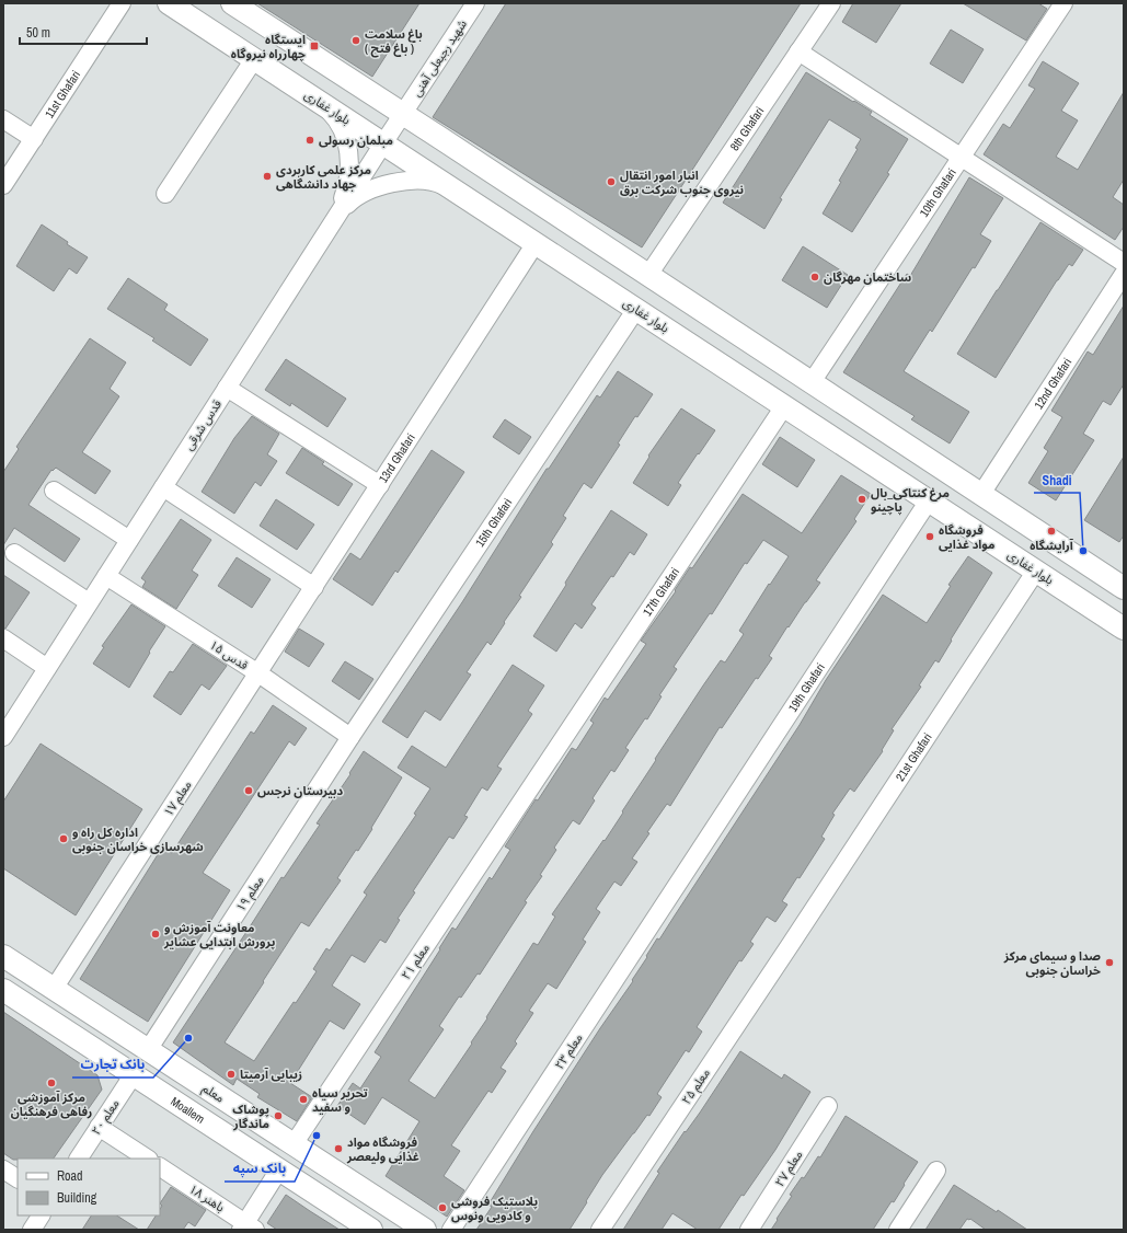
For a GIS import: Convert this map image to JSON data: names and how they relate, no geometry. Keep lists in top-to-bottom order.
{
  "streets": {
    "main road": ["بلوار غفاری", "معلم", "Moallem"],
    "street": [
      "شهید رجبعلی آهنی",
      "11st Ghafari",
      "8th Ghafari",
      "10th Ghafari",
      "12nd Ghafari",
      "قدس شرقی",
      "13rd Ghafari",
      "15th Ghafari",
      "17th Ghafari",
      "قدس ۱۵",
      "19th Ghafari",
      "21st Ghafari",
      "معلم ۱۷",
      "معلم ۱۹",
      "معلم ۲۱",
      "معلم ۲۳",
      "معلم ۲۵",
      "معلم ۲۰",
      "معلم ۲۷",
      "باهنر ۱۸"
    ]
  },
  "crossings": [
    ["شهید رجبعلی آهنی", "قدس شرقی"],
    ["بلوار غفاری", "قدس شرقی"],
    ["بلوار غفاری", "13rd Ghafari"],
    ["بلوار غفاری", "15th Ghafari"],
    ["بلوار غفاری", "17th Ghafari"],
    ["بلوار غفاری", "19th Ghafari"],
    ["بلوار غفاری", "21st Ghafari"],
    ["قدس شرقی", "قدس ۱۵"],
    ["13rd Ghafari", "قدس ۱۵"],
    ["13rd Ghafari", "معلم ۱۷"],
    ["15th Ghafari", "قدس ۱۵"],
    ["15th Ghafari", "معلم ۱۹"],
    ["17th Ghafari", "معلم ۲۱"],
    ["قدس ۱۵", "معلم ۱۷"],
    ["قدس ۱۵", "معلم ۱۹"],
    ["19th Ghafari", "معلم ۲۳"],
    ["21st Ghafari", "معلم ۲۵"],
    ["معلم ۱۷", "معلم"],
    ["معلم ۱۹", "معلم"],
    ["معلم ۲۱", "معلم"],
    ["Moallem", "معلم ۲۰"]
  ],
  "places": {
    "other": [
      "باغ سلامت ( باغ فتح )",
      "مبلمان رسولی",
      "مرکز علمی کاربردی جهاد دانشگاهی",
      "انبار امور انتقال نیروی جنوب شرکت برق",
      "ساختمان مهرگان",
      "مرغ کنتاکی_بال پاچینو",
      "آرایشگاه",
      "فروشگاه مواد غذایی",
      "Shadi",
      "دبیرستان نرجس",
      "اداره کل راه و شهرسازی خراسان جنوبی",
      "معاونت آموزش و پرورش ابتدایی عشایر",
      "صدا و سیمای مرکز خراسان جنوبی",
      "بانک تجارت",
      "زیبایی آرمیتا",
      "مرکز آموزشی رفاهی فرهنگیان",
      "تحریر سیاه و سفید",
      "پوشاک ماندگار",
      "بانک سپه",
      "فروشگاه مواد غذایی ولیعصر",
      "پلاستیک فروشی و کادویی ونوس"
    ],
    "transit": ["ایستگاه چهارراه نیروگاه"]
  },
  "legend": ["Road", "Building"],
  "scale_bar": "50 m"
}
